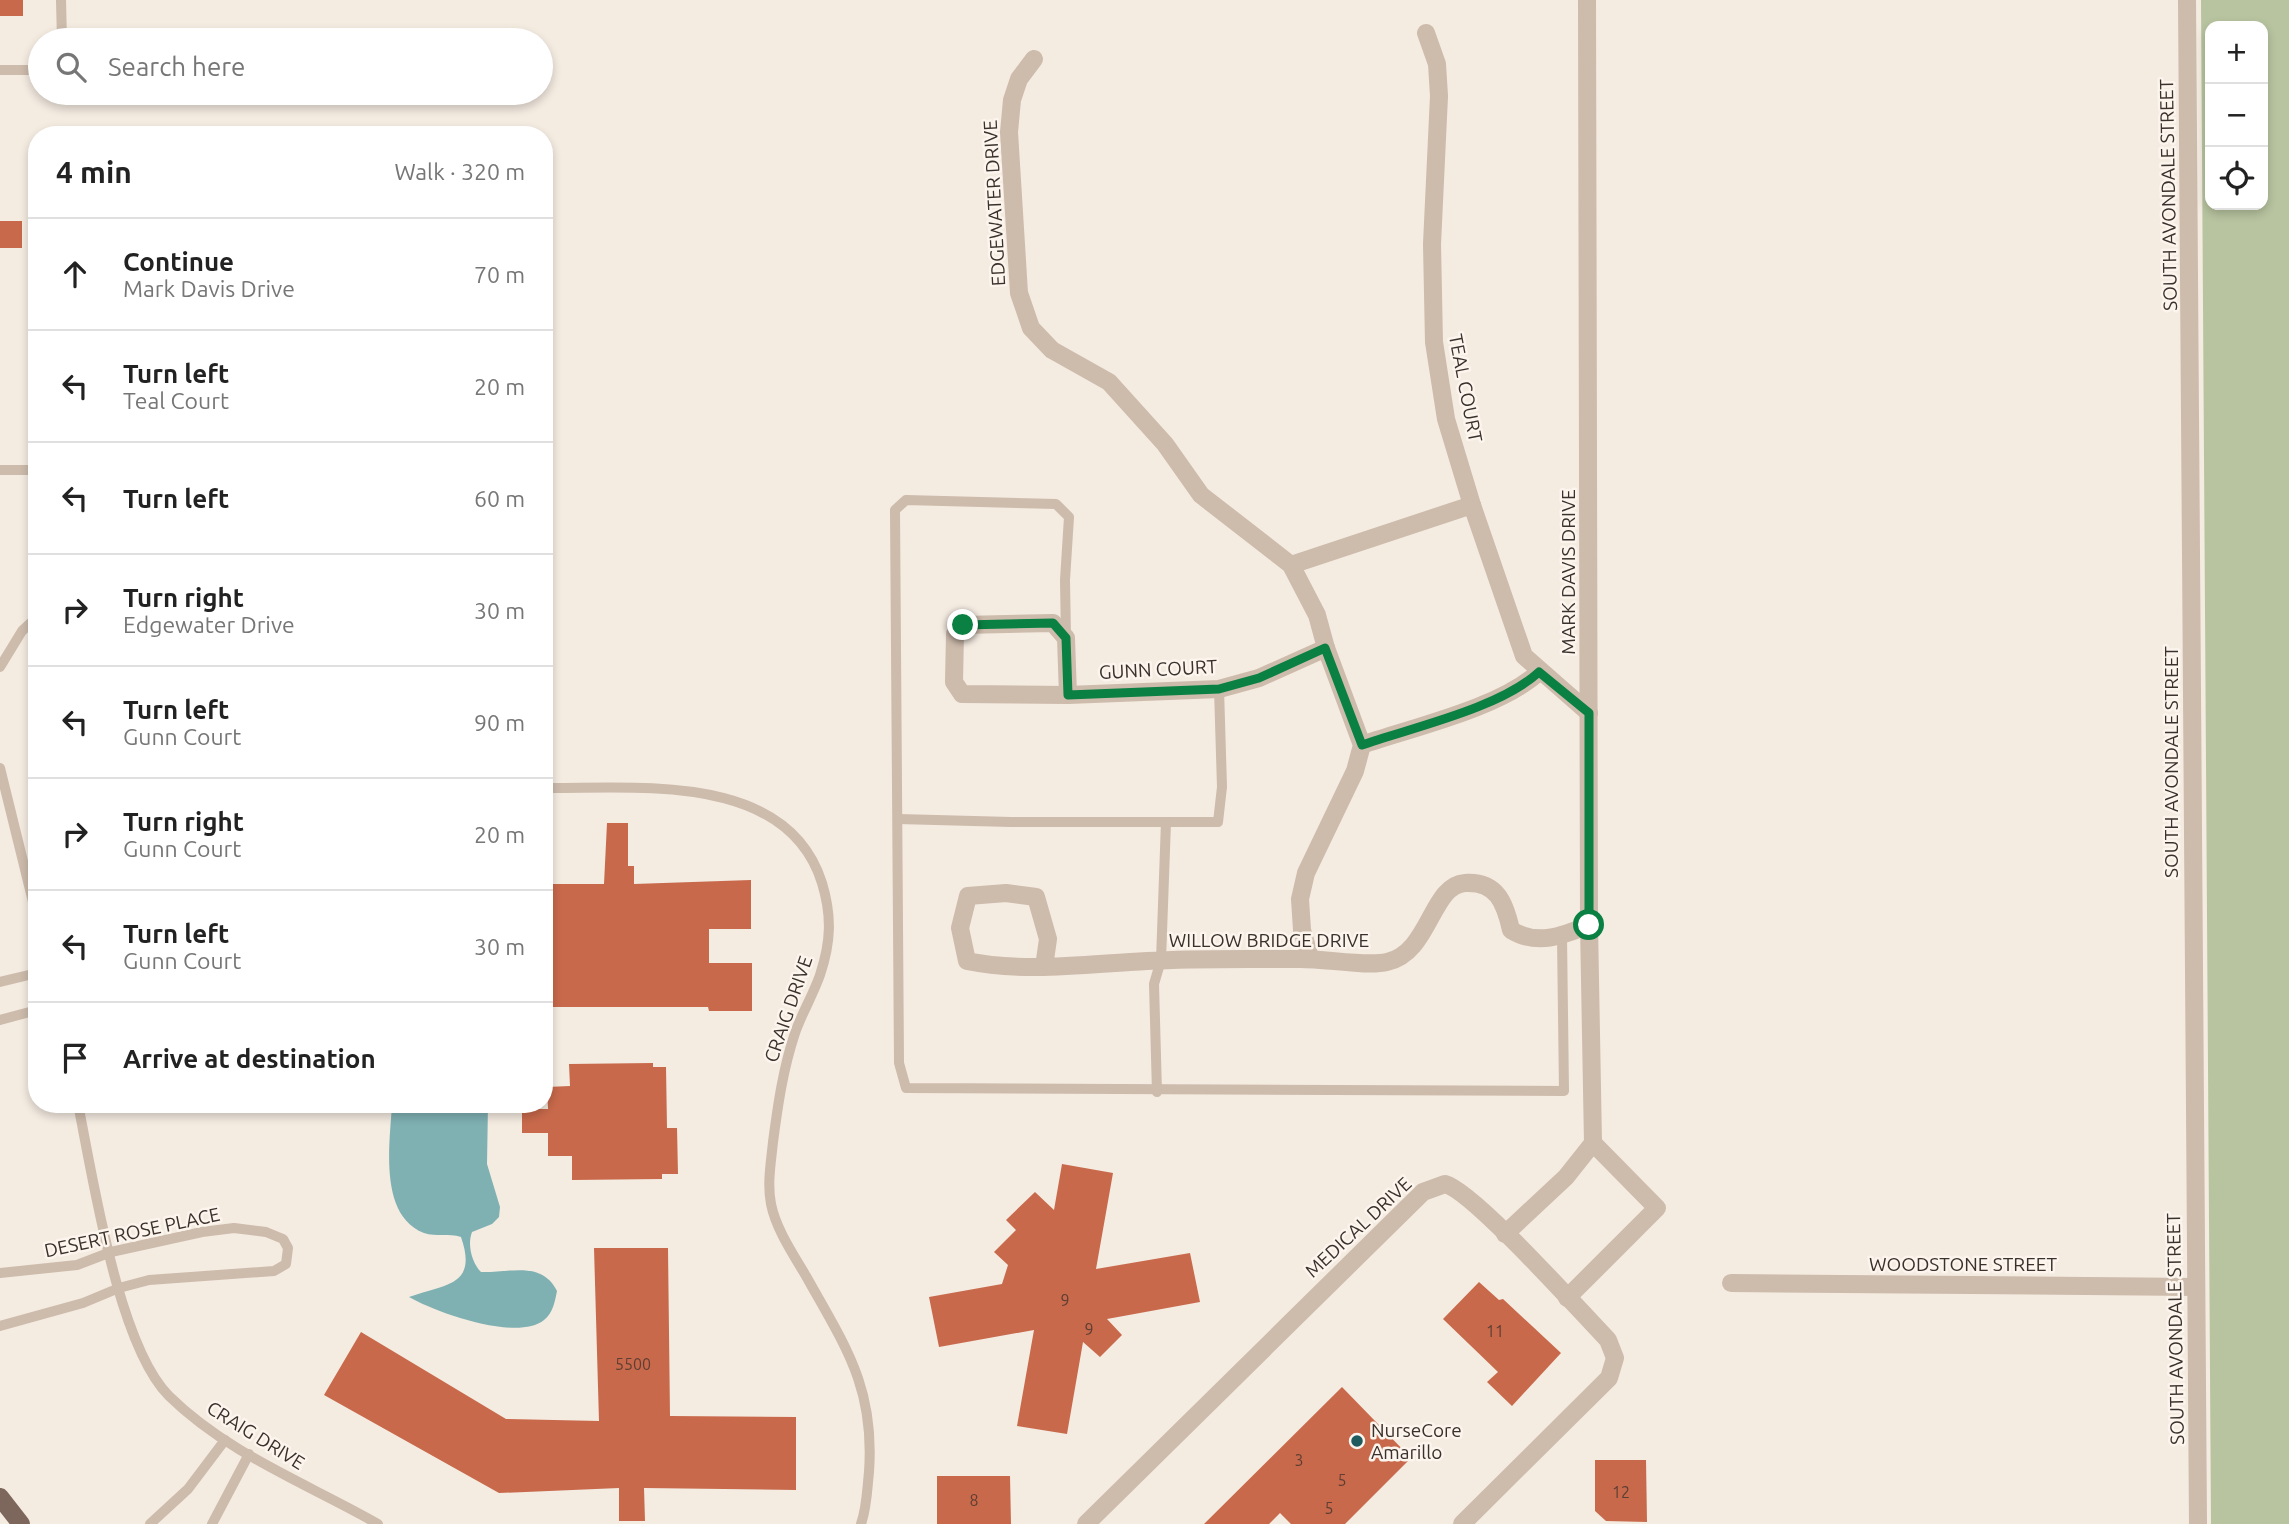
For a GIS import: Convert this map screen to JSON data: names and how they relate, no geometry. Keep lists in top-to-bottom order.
{
  "streets": {
    "street": [
      "SOUTH AVONDALE STREET",
      "EDGEWATER DRIVE",
      "TEAL COURT",
      "MARK DAVIS DRIVE",
      "GUNN COURT",
      "WILLOW BRIDGE DRIVE",
      "MEDICAL DRIVE",
      "WOODSTONE STREET"
    ],
    "lane": ["CRAIG DRIVE", "DESERT ROSE PLACE"]
  },
  "crossings": [
    ["SOUTH AVONDALE STREET", "WOODSTONE STREET"],
    ["EDGEWATER DRIVE", "GUNN COURT"],
    ["TEAL COURT", "MARK DAVIS DRIVE"],
    ["MARK DAVIS DRIVE", "WILLOW BRIDGE DRIVE"],
    ["CRAIG DRIVE", "DESERT ROSE PLACE"]
  ],
  "places": ["NurseCore Amarillo"],
  "house_numbers": [
    "9",
    "9",
    "11",
    "5500",
    "3",
    "5",
    "12",
    "8",
    "5"
  ],
  "page": {
    "map_buttons": ["+", "−"],
    "search": "Search here",
    "heading": ["4 min", "Walk · 320 m"],
    "list": [
      ["Continue", "Mark Davis Drive", "70 m"],
      ["Turn left", "Teal Court", "20 m"],
      ["Turn left", "60 m"],
      ["Turn right", "Edgewater Drive", "30 m"],
      ["Turn left", "Gunn Court", "90 m"],
      ["Turn right", "Gunn Court", "20 m"],
      ["Turn left", "Gunn Court", "30 m"],
      "Arrive at destination"
    ]
  }
}
